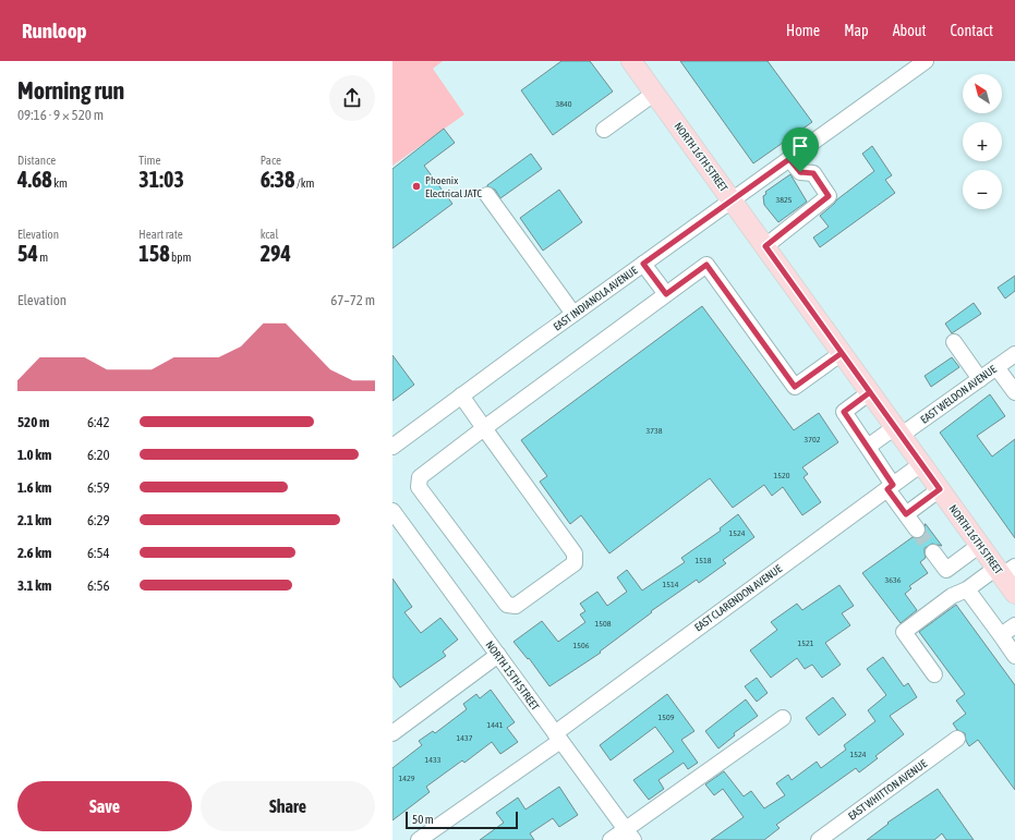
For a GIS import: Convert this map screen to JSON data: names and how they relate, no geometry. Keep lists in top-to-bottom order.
{
  "streets": {
    "main road": ["NORTH 16TH STREET"],
    "street": [
      "EAST INDIANOLA AVENUE",
      "EAST WELDON AVENUE",
      "EAST CLARENDON AVENUE",
      "NORTH 15TH STREET",
      "EAST WHITTON AVENUE"
    ]
  },
  "crossings": [
    ["NORTH 16TH STREET", "EAST INDIANOLA AVENUE"],
    ["NORTH 16TH STREET", "EAST WELDON AVENUE"],
    ["NORTH 16TH STREET", "EAST CLARENDON AVENUE"],
    ["EAST CLARENDON AVENUE", "NORTH 15TH STREET"]
  ],
  "places": ["Phoenix Electrical JATC"],
  "house_numbers": [
    "3840",
    "3825",
    "3738",
    "3702",
    "1520",
    "1524",
    "1518",
    "3636",
    "1514",
    "1508",
    "1521",
    "1506",
    "1509",
    "1441",
    "1437",
    "1524",
    "1433",
    "1429"
  ],
  "scale_bar": "50 m",
  "north": "top left",
  "page": {
    "header": "Runloop",
    "nav": [
      "Home",
      "Map",
      "About",
      "Contact"
    ],
    "heading": ["Morning run", "09:16 · 9 × 520 m"],
    "map_buttons": ["+", "−"],
    "stats": [
      ["Distance", "4.68 km"],
      ["Time", "31:03"],
      ["Pace", "6:38 /km"],
      ["Elevation", "54 m"],
      ["Heart rate", "158 bpm"],
      ["kcal", "294"]
    ],
    "chart": ["Elevation", "67–72 m"],
    "list": [
      {
        "name": "520 m",
        "note": "6:42"
      },
      {
        "name": "1.0 km",
        "note": "6:20"
      },
      {
        "name": "1.6 km",
        "note": "6:59"
      },
      {
        "name": "2.1 km",
        "note": "6:29"
      },
      {
        "name": "2.6 km",
        "note": "6:54"
      },
      {
        "name": "3.1 km",
        "note": "6:56"
      }
    ],
    "buttons": ["Save", "Share"],
    "scale": "50 m"
  }
}
